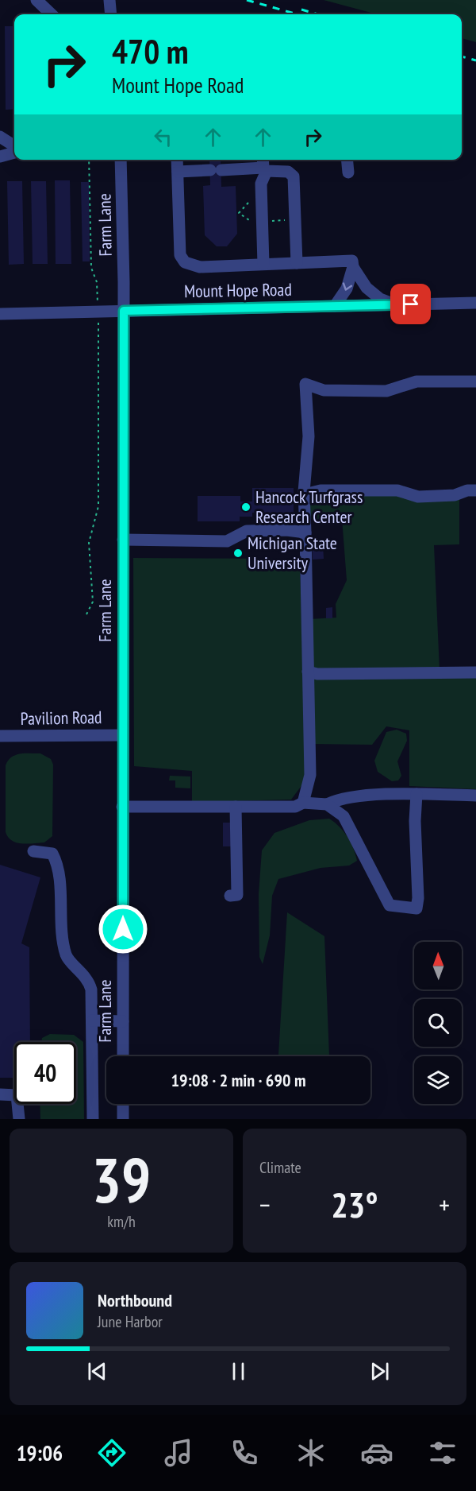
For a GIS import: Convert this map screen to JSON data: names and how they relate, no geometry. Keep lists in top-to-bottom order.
{
  "streets": {
    "street": ["Farm Lane", "Mount Hope Road", "Pavilion Road"]
  },
  "crossings": [
    ["Farm Lane", "Mount Hope Road"],
    ["Farm Lane", "Pavilion Road"]
  ],
  "places": ["Hancock Turfgrass Research Center", "Michigan State University"],
  "north": "top",
  "page": {
    "turn": ["470 m", "Mount Hope Road"],
    "limit": "40",
    "trip": "19:08 · 2 min · 690 m",
    "tile": [
      ["39", "km/h"],
      "Climate"
    ],
    "heat": ["−", "23°", "+"],
    "song": ["Northbound", "June Harbor"],
    "tabs": "19:06"
  }
}
